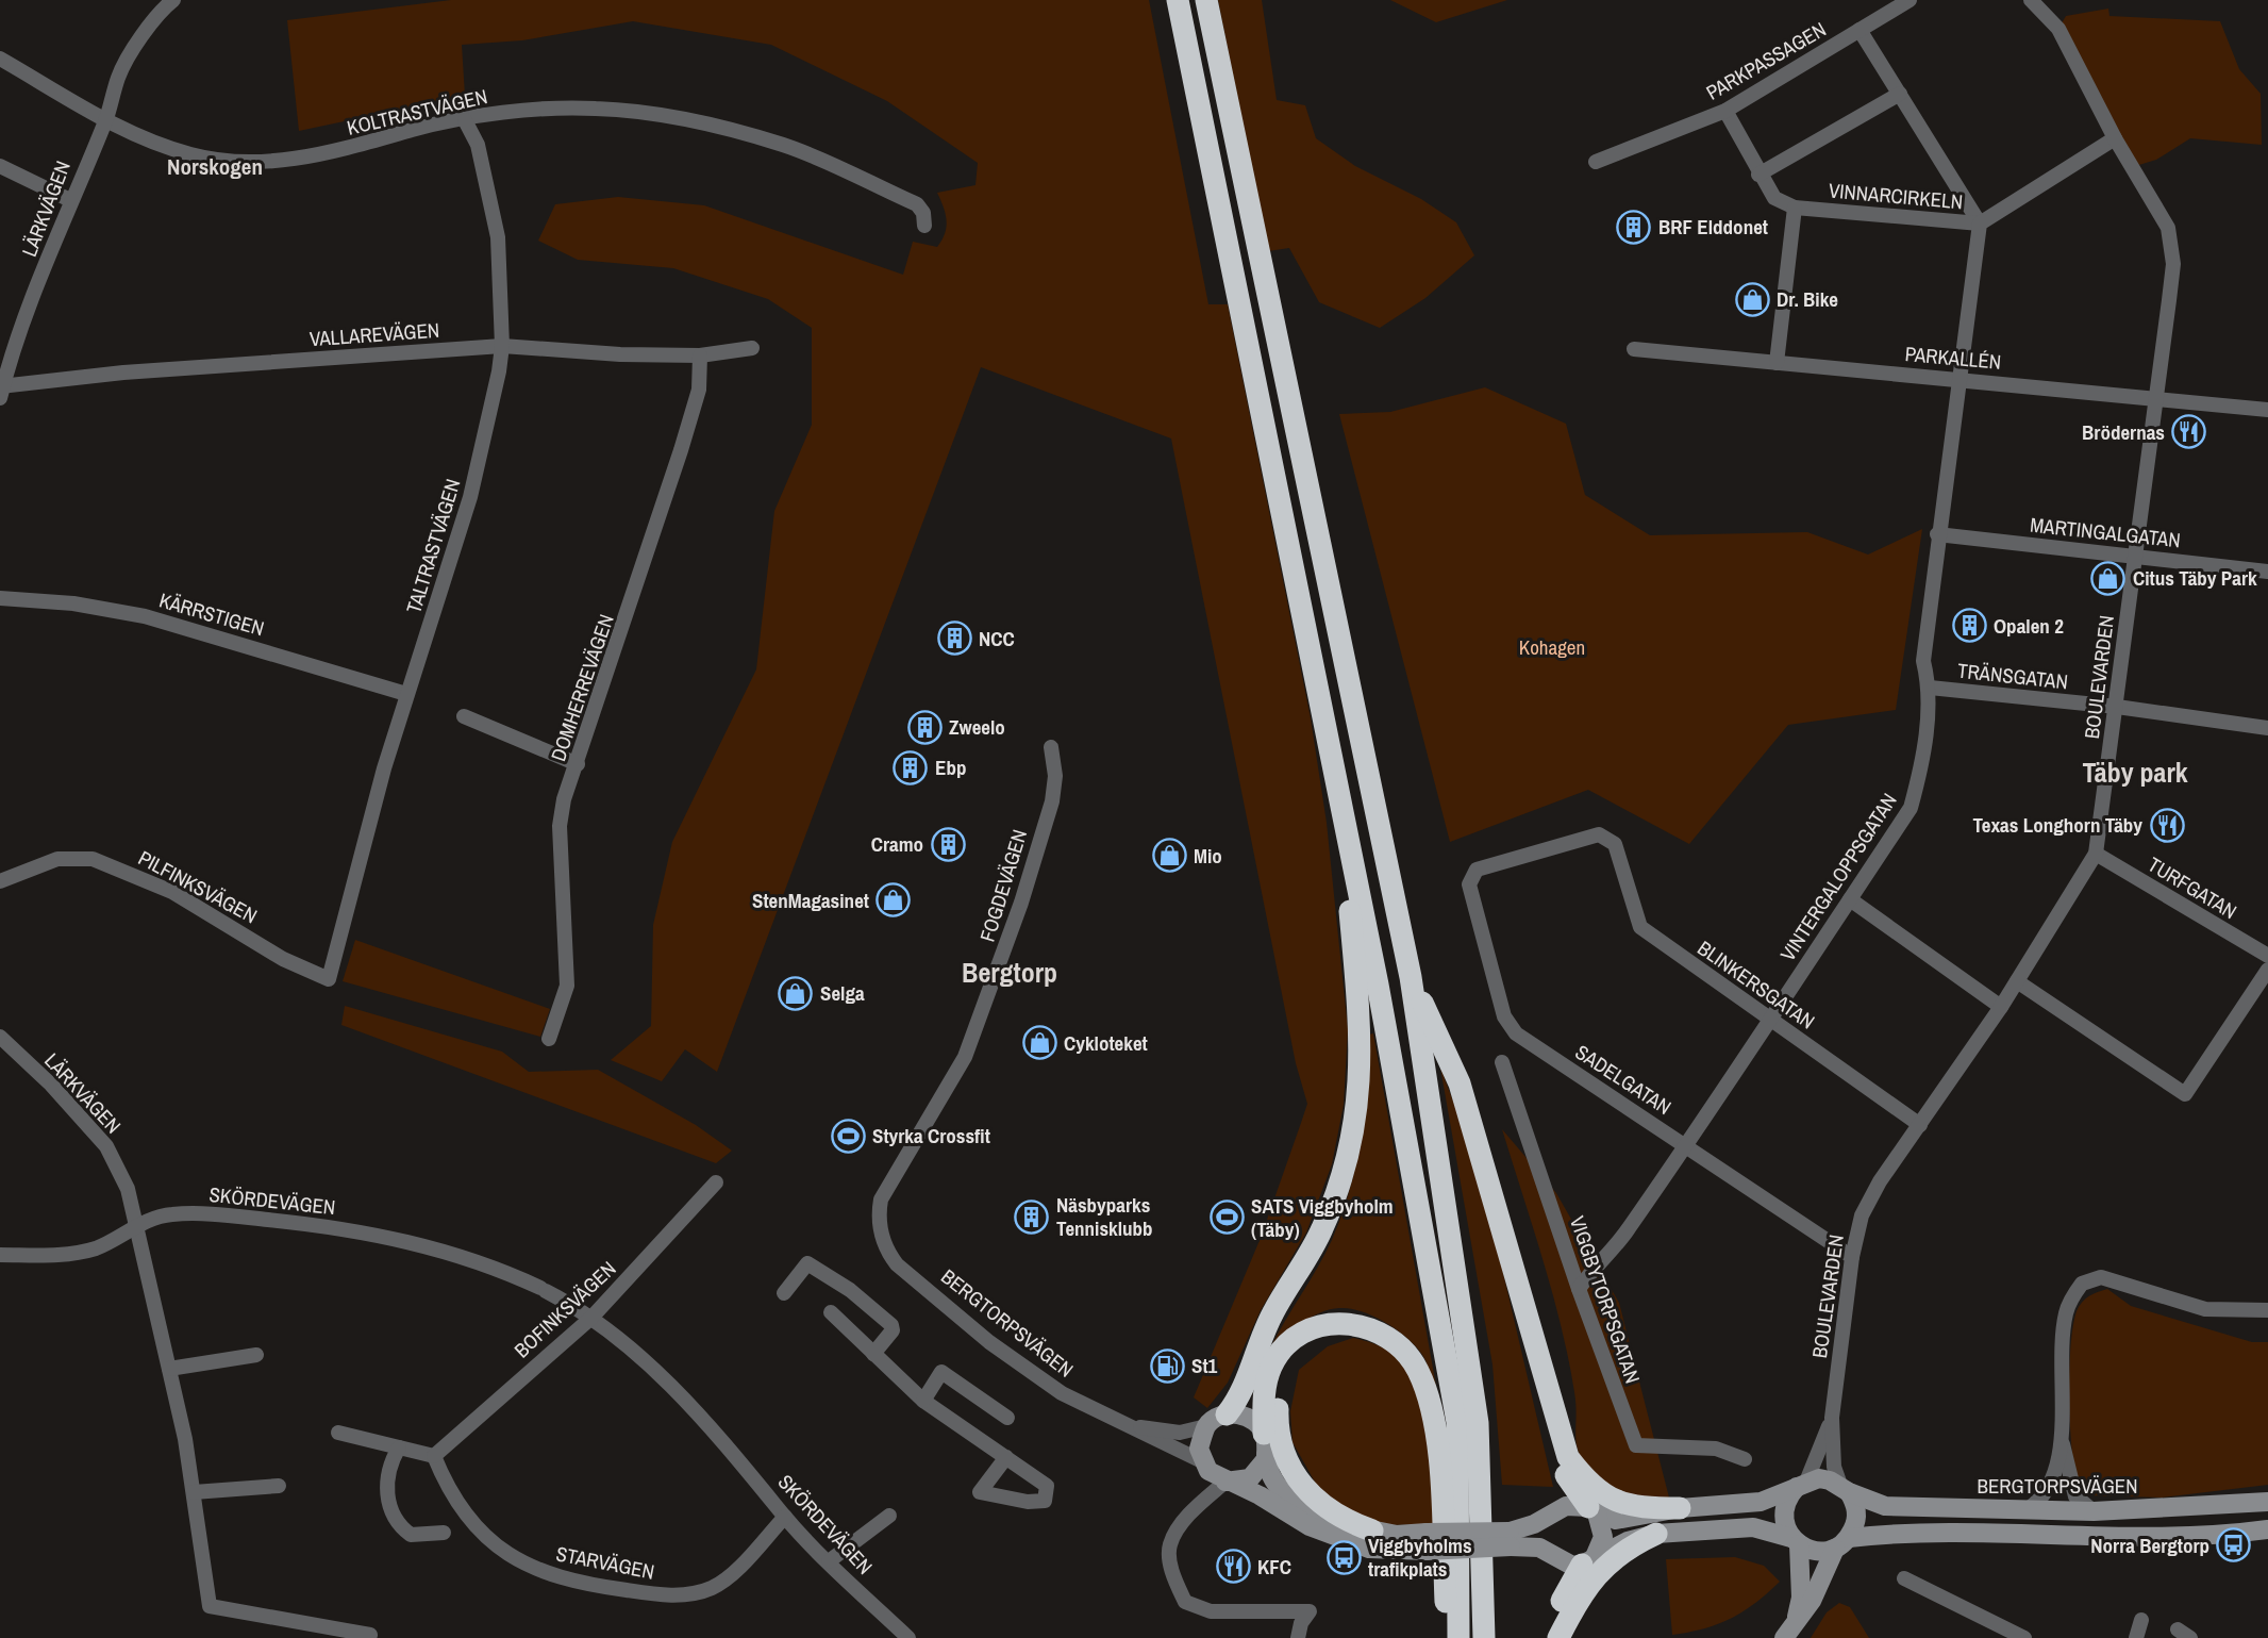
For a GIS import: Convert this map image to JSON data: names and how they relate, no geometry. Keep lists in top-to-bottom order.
{
  "streets": {
    "main road": ["BERGTORPSVÄGEN"],
    "street": [
      "PARKPASSAGEN",
      "KOLTRASTVÄGEN",
      "VINNARCIRKELN",
      "LÄRKVÄGEN",
      "VALLAREVÄGEN",
      "PARKALLÉN",
      "MARTINGALGATAN",
      "TALTRASTVÄGEN",
      "KÄRRSTIGEN",
      "TRÄNSGATAN",
      "BOULEVARDEN",
      "DOMHERREVÄGEN",
      "VINTERGALOPPSGATAN",
      "FOGDEVÄGEN",
      "PILFINKSVÄGEN",
      "TURFGATAN",
      "BLINKERSGATAN",
      "SADELGATAN",
      "SKÖRDEVÄGEN",
      "VIGGBYTORPSGATAN",
      "BOFINKSVÄGEN",
      "STARVÄGEN"
    ]
  },
  "crossings": [
    ["PARKPASSAGEN", "VINNARCIRKELN"],
    ["KOLTRASTVÄGEN", "LÄRKVÄGEN"],
    ["KOLTRASTVÄGEN", "TALTRASTVÄGEN"],
    ["VINNARCIRKELN", "VINTERGALOPPSGATAN"],
    ["LÄRKVÄGEN", "VALLAREVÄGEN"],
    ["LÄRKVÄGEN", "SKÖRDEVÄGEN"],
    ["VALLAREVÄGEN", "TALTRASTVÄGEN"],
    ["VALLAREVÄGEN", "DOMHERREVÄGEN"],
    ["PARKALLÉN", "BOULEVARDEN"],
    ["PARKALLÉN", "VINTERGALOPPSGATAN"],
    ["MARTINGALGATAN", "BOULEVARDEN"],
    ["MARTINGALGATAN", "VINTERGALOPPSGATAN"],
    ["TALTRASTVÄGEN", "KÄRRSTIGEN"],
    ["TALTRASTVÄGEN", "PILFINKSVÄGEN"],
    ["TRÄNSGATAN", "BOULEVARDEN"],
    ["TRÄNSGATAN", "VINTERGALOPPSGATAN"],
    ["BOULEVARDEN", "TURFGATAN"],
    ["BOULEVARDEN", "BLINKERSGATAN"],
    ["BOULEVARDEN", "SADELGATAN"],
    ["BOULEVARDEN", "BERGTORPSVÄGEN"],
    ["VINTERGALOPPSGATAN", "BLINKERSGATAN"],
    ["VINTERGALOPPSGATAN", "SADELGATAN"],
    ["VINTERGALOPPSGATAN", "VIGGBYTORPSGATAN"],
    ["FOGDEVÄGEN", "BERGTORPSVÄGEN"],
    ["BLINKERSGATAN", "SADELGATAN"],
    ["SKÖRDEVÄGEN", "BOFINKSVÄGEN"],
    ["SKÖRDEVÄGEN", "STARVÄGEN"],
    ["BOFINKSVÄGEN", "STARVÄGEN"]
  ],
  "districts": ["Norskogen", "Täby park", "Bergtorp"],
  "parks": ["Kohagen"],
  "places": {
    "building": [
      "BRF Elddonet",
      "Opalen 2",
      "NCC",
      "Zweelo",
      "Ebp",
      "Cramo",
      "Näsbyparks Tennisklubb"
    ],
    "shop": [
      "Dr. Bike",
      "Citus Täby Park",
      "Mio",
      "StenMagasinet",
      "Selga",
      "Cykloteket"
    ],
    "restaurant": ["Brödernas", "Texas Longhorn Täby", "KFC"],
    "sports": ["Styrka Crossfit", "SATS Viggbyholm (Täby)"],
    "fuel station": ["St1"],
    "bus stop": ["Norra Bergtorp", "Viggbyholms trafikplats"]
  }
}
